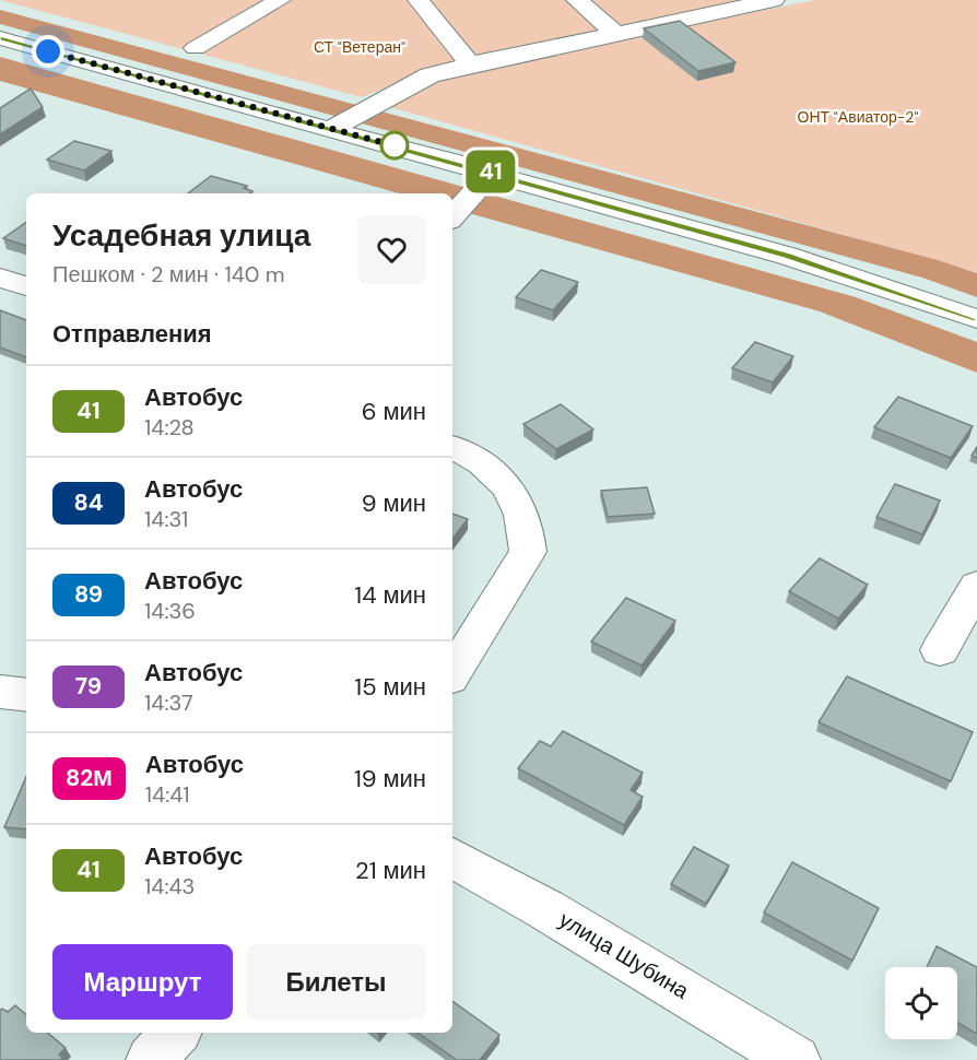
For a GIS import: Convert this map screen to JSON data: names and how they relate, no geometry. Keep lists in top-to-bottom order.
{
  "streets": {
    "street": ["улица Шубина"]
  },
  "parks": ["СТ \"Ветеран\"", "ОНТ \"Авиатор-2\""],
  "lines": ["bus line 41"],
  "page": {
    "on_map": "41",
    "heading": [
      ["Усадебная улица", "Пешком · 2 мин · 140 m"],
      "Отправления"
    ],
    "list": [
      {
        "mark": "41",
        "name": "Автобус",
        "note": "14:28",
        "value": "6 мин"
      },
      {
        "mark": "84",
        "name": "Автобус",
        "note": "14:31",
        "value": "9 мин"
      },
      {
        "mark": "89",
        "name": "Автобус",
        "note": "14:36",
        "value": "14 мин"
      },
      {
        "mark": "79",
        "name": "Автобус",
        "note": "14:37",
        "value": "15 мин"
      },
      {
        "mark": "82М",
        "name": "Автобус",
        "note": "14:41",
        "value": "19 мин"
      },
      {
        "mark": "41",
        "name": "Автобус",
        "note": "14:43",
        "value": "21 мин"
      }
    ],
    "buttons": ["Маршрут", "Билеты"]
  }
}
